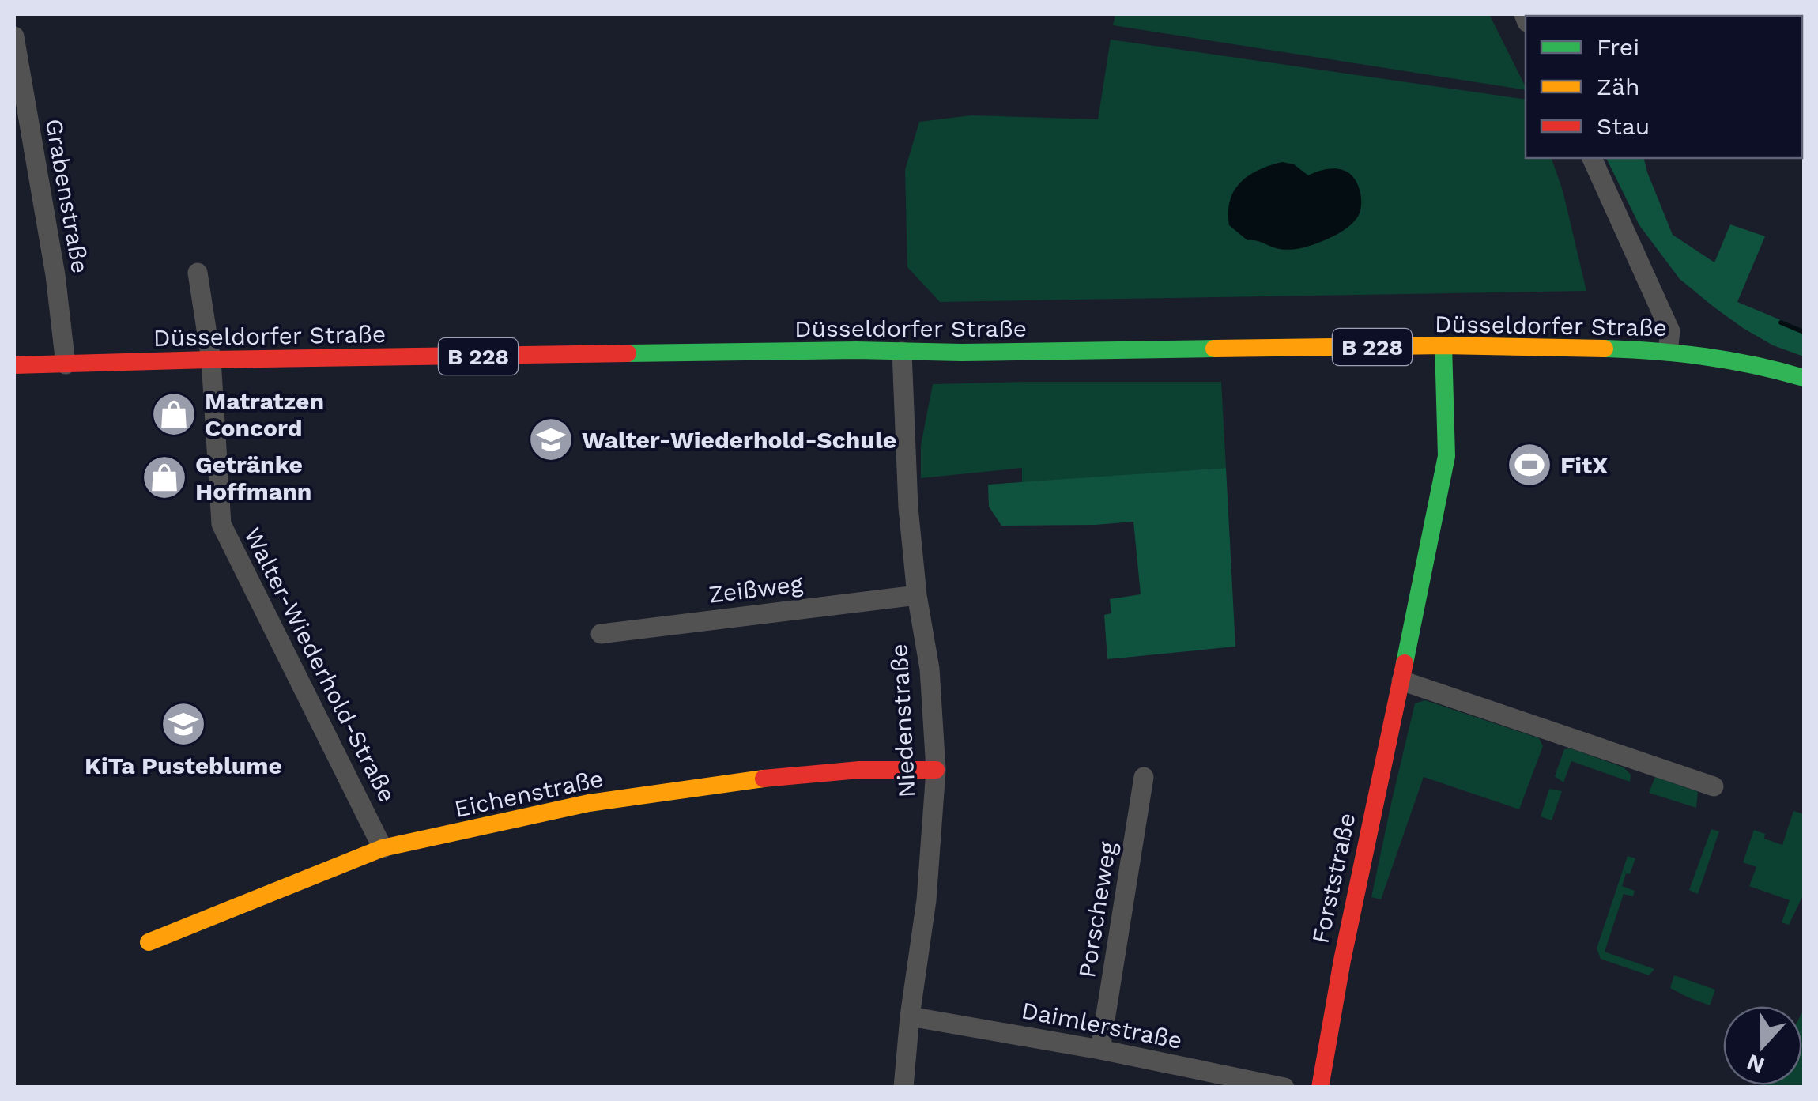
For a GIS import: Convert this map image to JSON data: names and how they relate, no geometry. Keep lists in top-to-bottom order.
{
  "streets": {
    "main road": [
      "Düsseldorfer Straße",
      "B 228",
      "Eichenstraße",
      "Forststraße"
    ],
    "street": [
      "Grabenstraße",
      "Zeißweg",
      "Walter-Wiederhold-Straße",
      "Niedenstraße",
      "Porscheweg",
      "Daimlerstraße"
    ]
  },
  "crossings": [
    ["Grabenstraße", "Düsseldorfer Straße"],
    ["Düsseldorfer Straße", "Walter-Wiederhold-Straße"],
    ["Düsseldorfer Straße", "Niedenstraße"],
    ["Düsseldorfer Straße", "Forststraße"],
    ["Zeißweg", "Niedenstraße"],
    ["Walter-Wiederhold-Straße", "Eichenstraße"],
    ["Niedenstraße", "Eichenstraße"],
    ["Niedenstraße", "Daimlerstraße"],
    ["Porscheweg", "Daimlerstraße"]
  ],
  "places": {
    "shop": ["Matratzen Concord", "Getränke Hoffmann"],
    "school or university": ["Walter-Wiederhold-Schule", "KiTa Pusteblume"],
    "sports": ["FitX"]
  },
  "legend": ["Frei", "Zäh", "Stau"],
  "north": "bottom"
}
